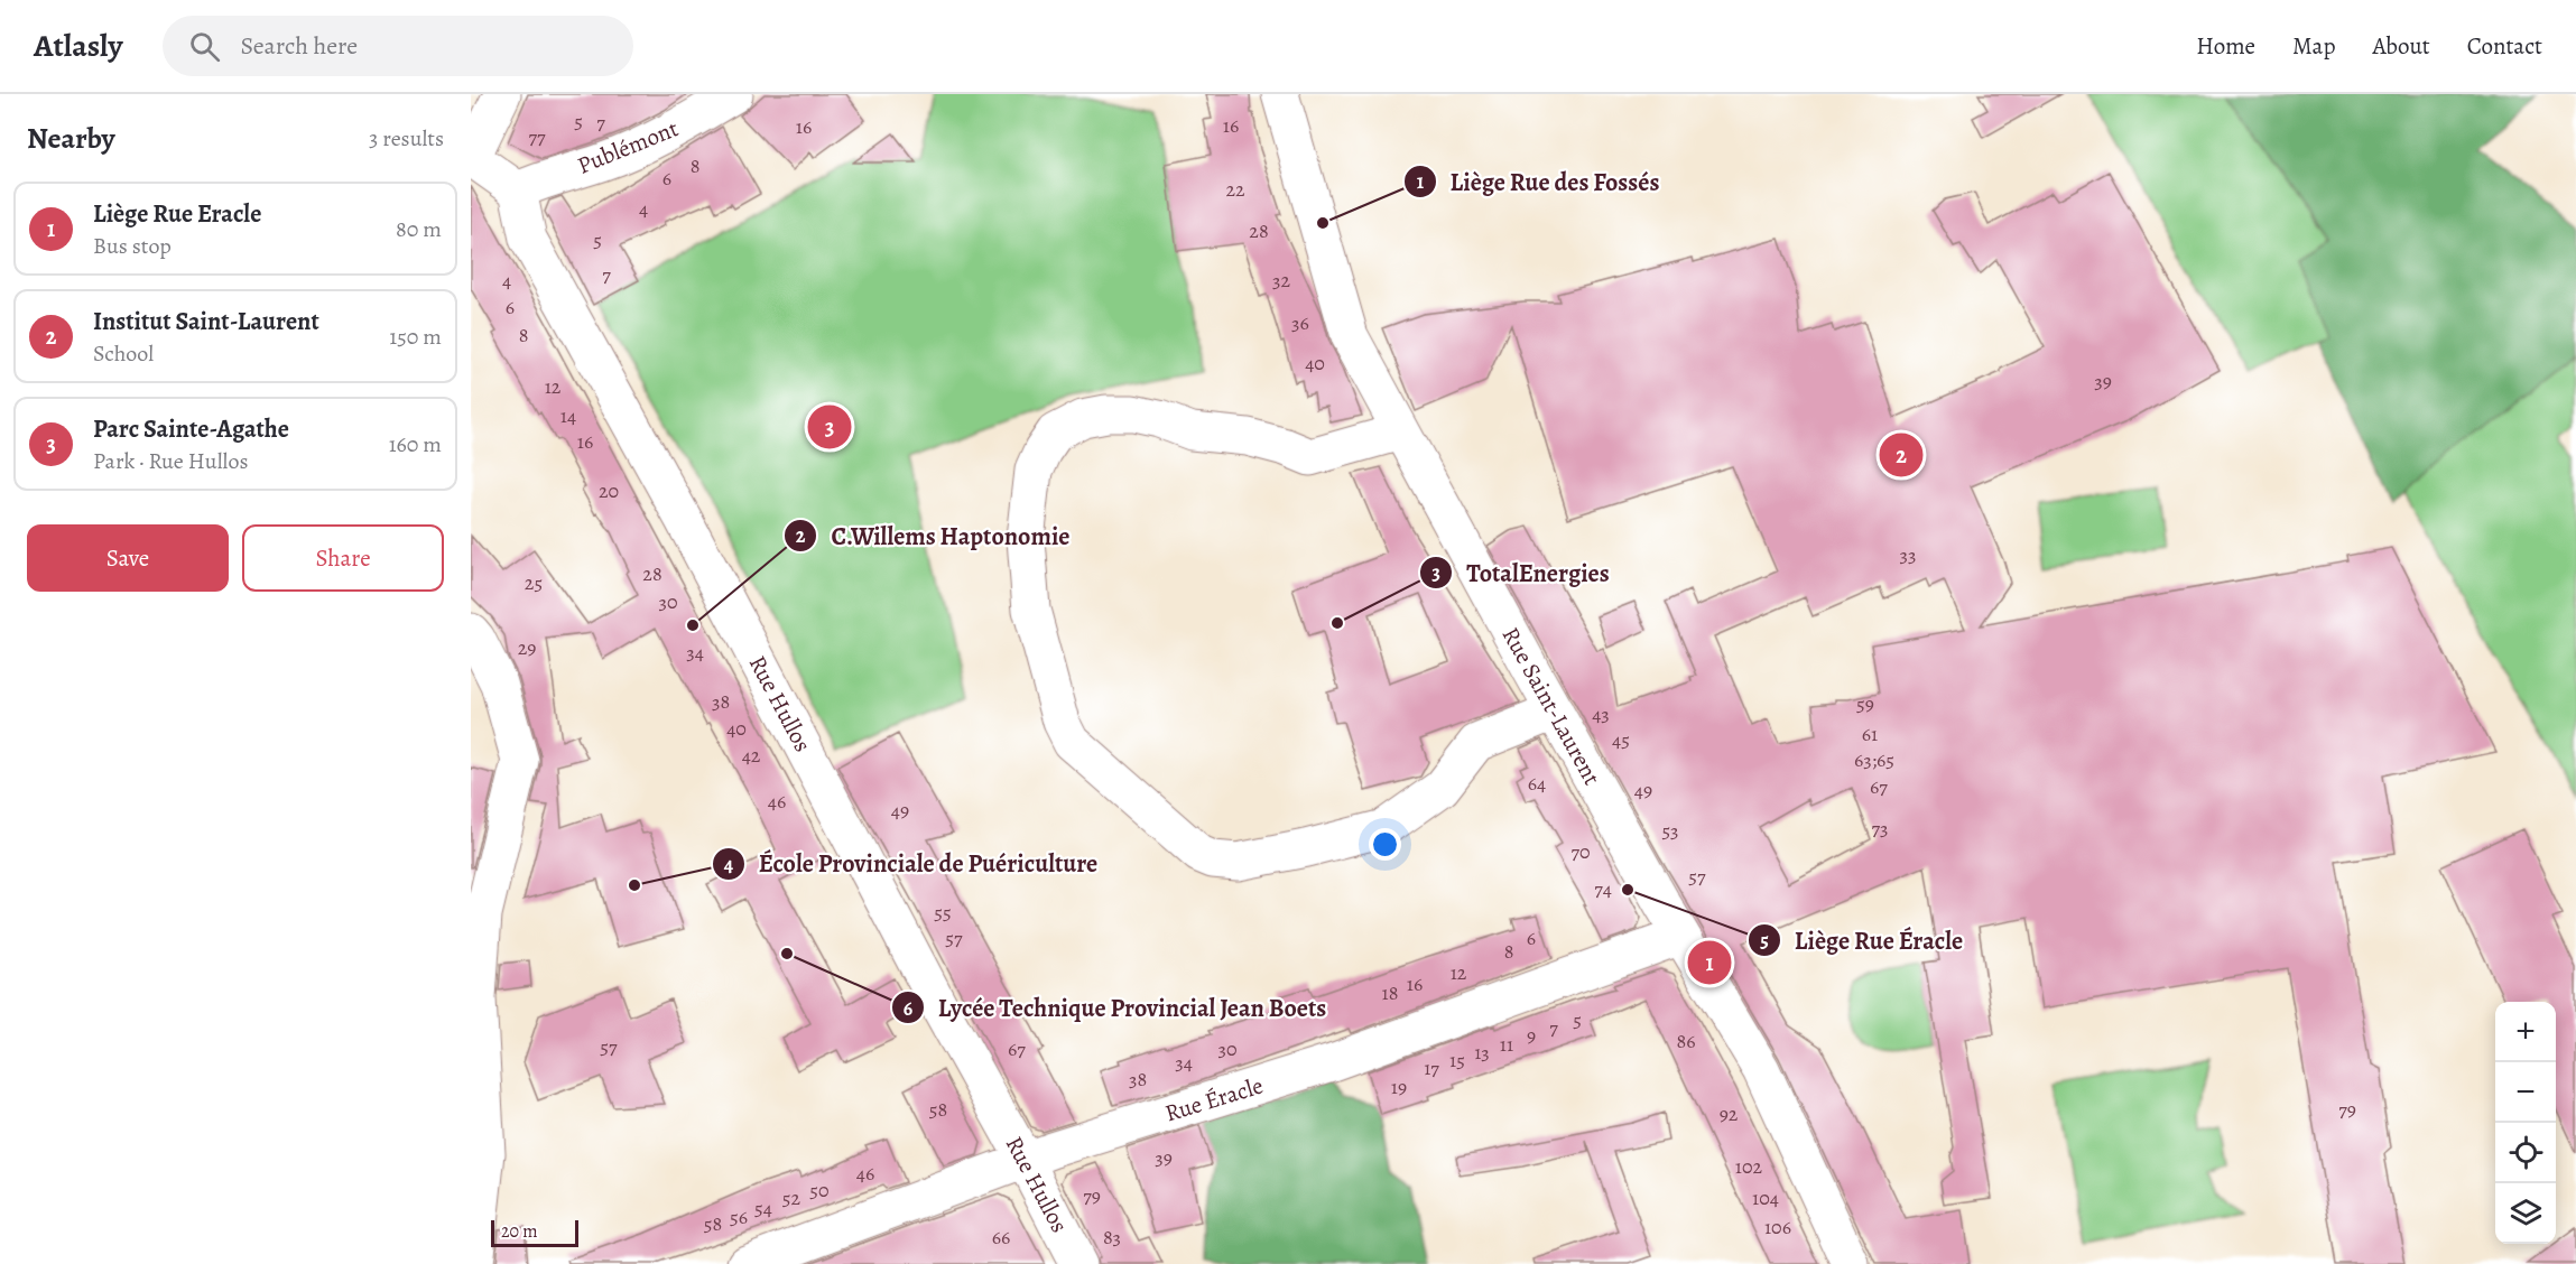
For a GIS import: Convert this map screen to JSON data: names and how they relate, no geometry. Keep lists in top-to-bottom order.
{
  "streets": {
    "street": [
      "Publémont",
      "Rue Hullos",
      "Rue Saint-Laurent",
      "Rue Éracle"
    ]
  },
  "crossings": [
    ["Publémont", "Rue Hullos"],
    ["Rue Hullos", "Rue Éracle"],
    ["Rue Saint-Laurent", "Rue Éracle"]
  ],
  "places": [
    "Liège Rue des Fossés",
    "TotalEnergies",
    "C.Willems Haptonomie",
    "École Provinciale de Puériculture",
    "Liège Rue Éracle",
    "Lycée Technique Provincial Jean Boets"
  ],
  "house_numbers": [
    "5",
    "7",
    "16",
    "16",
    "77",
    "8",
    "6",
    "22",
    "4",
    "28",
    "5",
    "7",
    "4",
    "32",
    "6",
    "36",
    "8",
    "40",
    "39",
    "12",
    "14",
    "16",
    "20",
    "33",
    "28",
    "25",
    "30",
    "29",
    "34",
    "38",
    "59",
    "43",
    "40",
    "61",
    "45",
    "42",
    "63;65",
    "64",
    "67",
    "49",
    "46",
    "49",
    "73",
    "53",
    "70",
    "57",
    "74",
    "55",
    "57",
    "6",
    "8",
    "12",
    "16",
    "18",
    "5",
    "7",
    "9",
    "86",
    "11",
    "57",
    "67",
    "30",
    "13",
    "15",
    "34",
    "17",
    "38",
    "19",
    "58",
    "79",
    "92",
    "39",
    "102",
    "46",
    "50",
    "79",
    "52",
    "104",
    "54",
    "56",
    "58",
    "106",
    "66",
    "83"
  ],
  "scale_bar": "20 m",
  "page": {
    "header": "Atlasly",
    "search": "Search here",
    "nav": [
      "Home",
      "Map",
      "About",
      "Contact"
    ],
    "heading": ["Nearby", "3 results"],
    "list": [
      {
        "mark": "1",
        "name": "Liège Rue Eracle",
        "note": "Bus stop",
        "value": "80 m"
      },
      {
        "mark": "2",
        "name": "Institut Saint-Laurent",
        "note": "School",
        "value": "150 m"
      },
      {
        "mark": "3",
        "name": "Parc Sainte-Agathe",
        "note": "Park · Rue Hullos",
        "value": "160 m"
      }
    ],
    "pins": ["3", "2", "1"],
    "buttons": ["Save", "Share"],
    "map_buttons": ["+", "−"],
    "scale": "20 m"
  }
}
